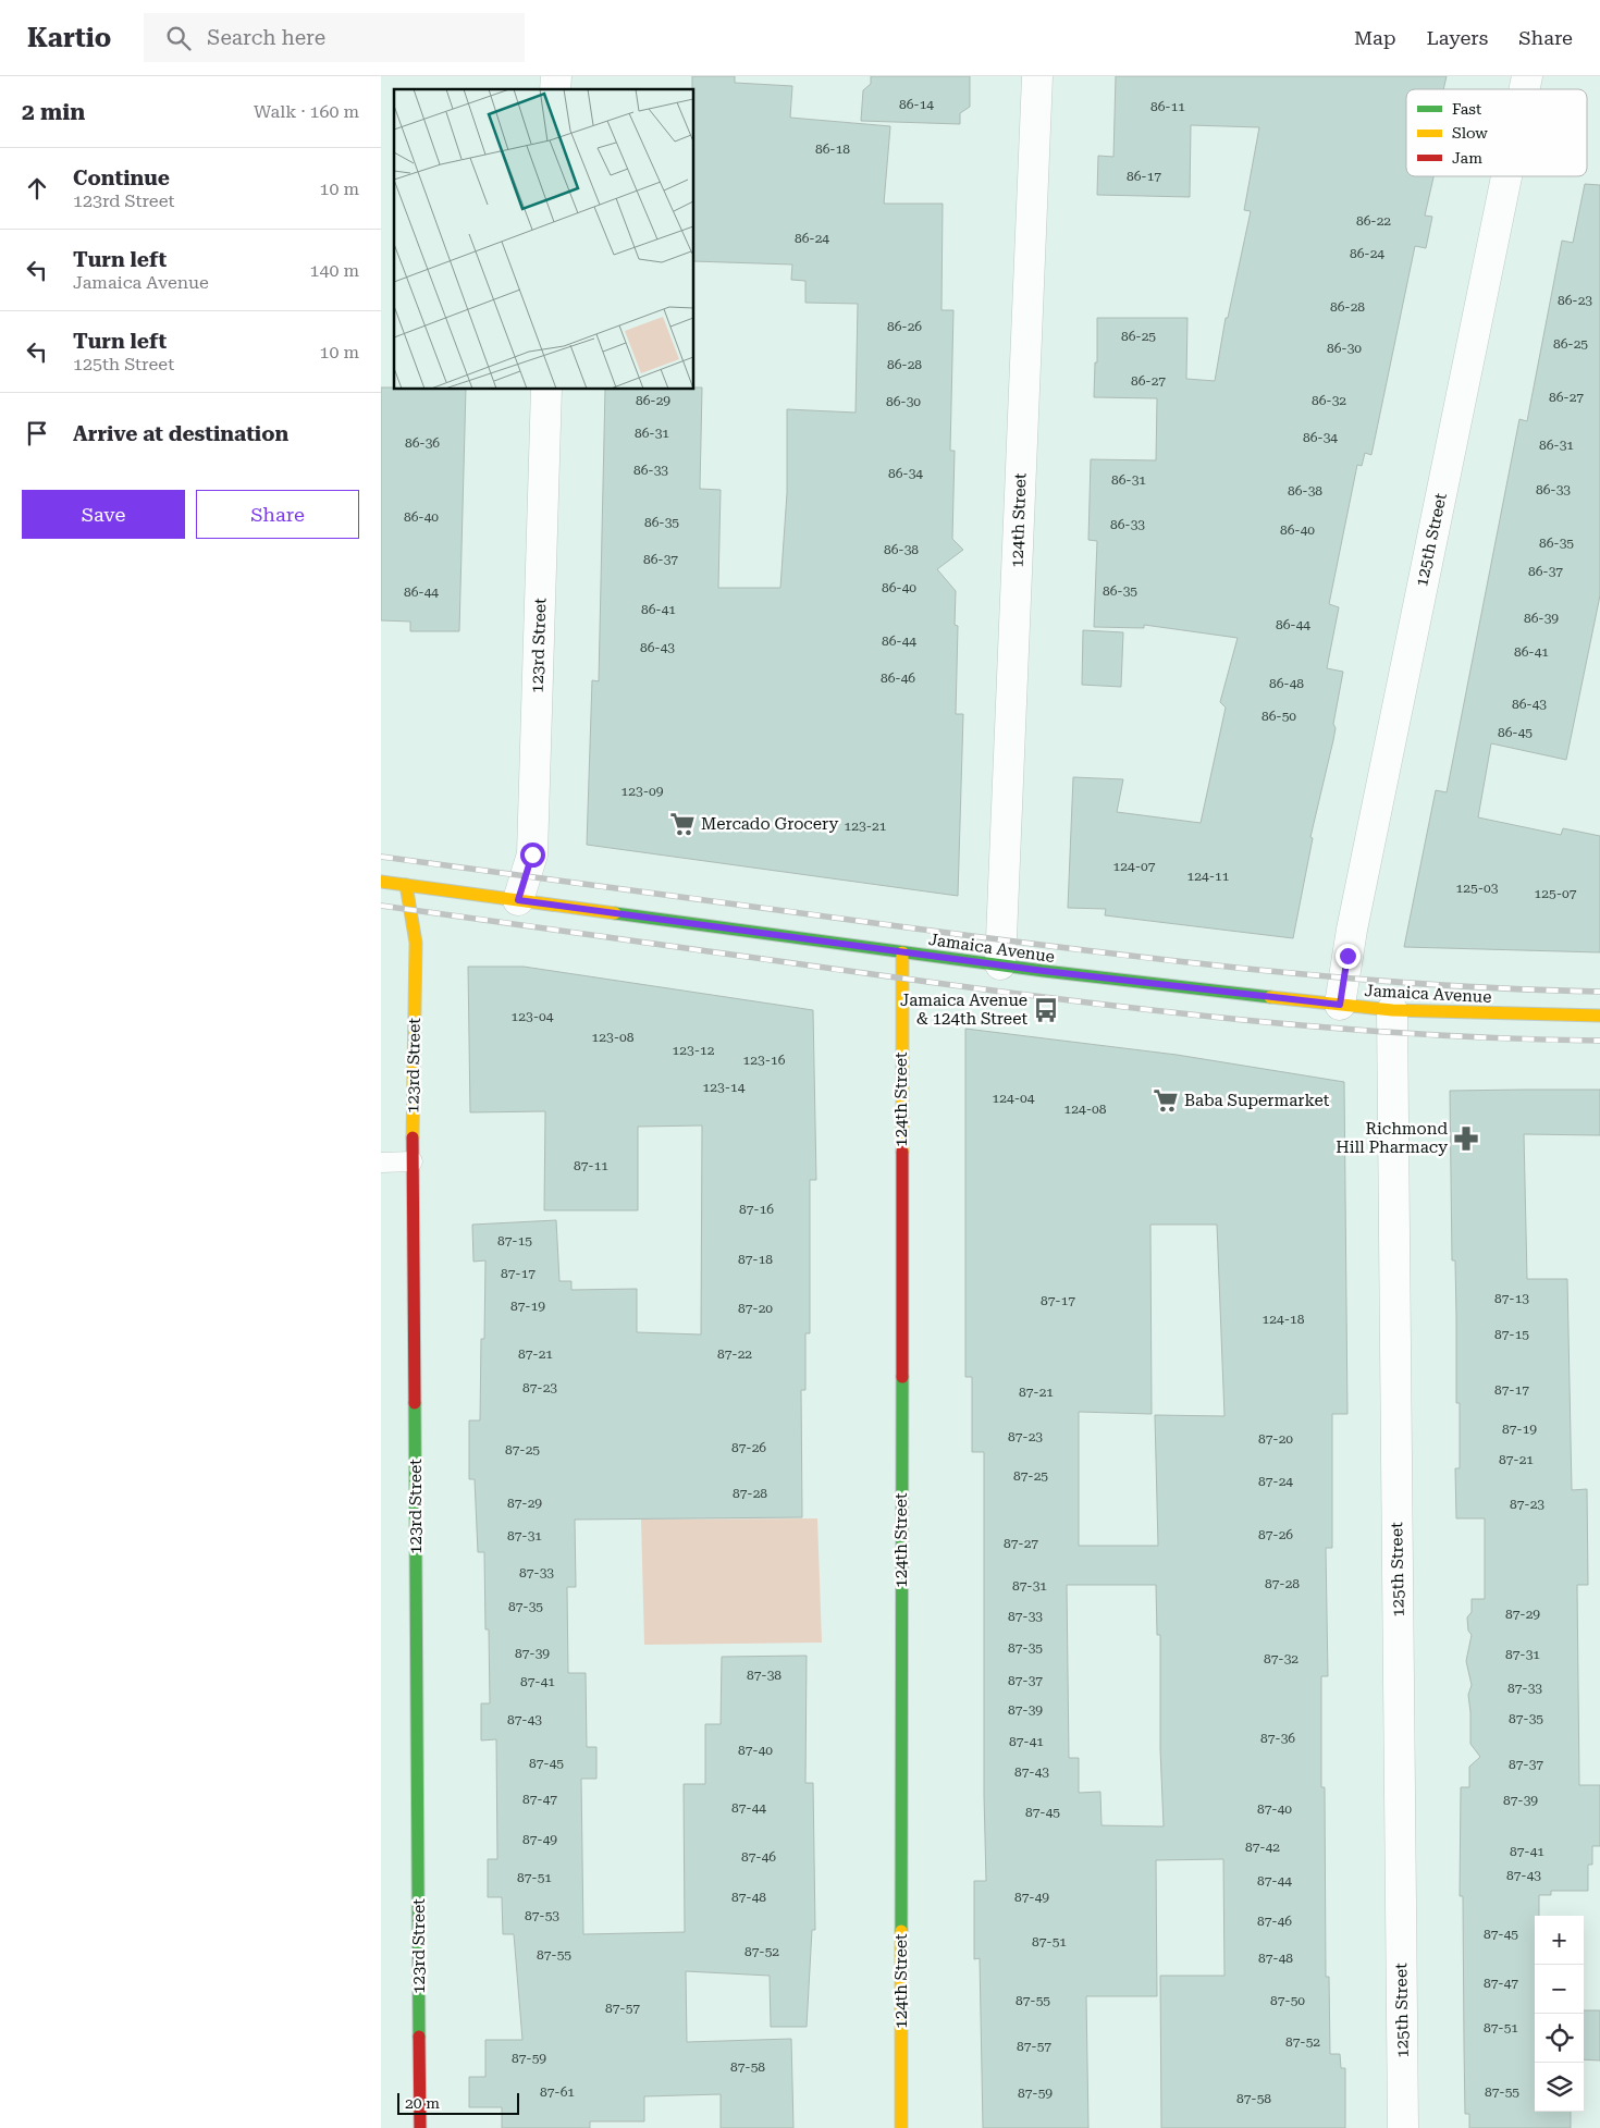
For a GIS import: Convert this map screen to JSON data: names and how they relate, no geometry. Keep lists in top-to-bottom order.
{
  "streets": {
    "street": [
      "124th Street",
      "125th Street",
      "123rd Street",
      "Jamaica Avenue"
    ]
  },
  "crossings": [
    ["124th Street", "Jamaica Avenue"],
    ["125th Street", "Jamaica Avenue"],
    ["123rd Street", "Jamaica Avenue"]
  ],
  "places": {
    "supermarket": ["Mercado Grocery", "Baba Supermarket"],
    "bus stop": ["Jamaica Avenue & 124th Street"],
    "pharmacy": ["Richmond Hill Pharmacy"]
  },
  "house_numbers": [
    "86-14",
    "86-11",
    "86-18",
    "86-17",
    "86-22",
    "86-24",
    "86-24",
    "86-23",
    "86-28",
    "86-26",
    "86-25",
    "86-25",
    "86-30",
    "86-28",
    "86-27",
    "86-27",
    "86-29",
    "86-32",
    "86-30",
    "86-31",
    "86-34",
    "86-36",
    "86-31",
    "86-33",
    "86-34",
    "86-31",
    "86-33",
    "86-38",
    "86-40",
    "86-35",
    "86-33",
    "86-40",
    "86-35",
    "86-38",
    "86-37",
    "86-37",
    "86-40",
    "86-35",
    "86-44",
    "86-41",
    "86-39",
    "86-44",
    "86-44",
    "86-43",
    "86-41",
    "86-46",
    "86-48",
    "86-43",
    "86-50",
    "86-45",
    "123-09",
    "123-21",
    "124-07",
    "124-11",
    "125-03",
    "125-07",
    "123-04",
    "123-08",
    "123-12",
    "123-16",
    "123-14",
    "124-04",
    "124-08",
    "87-11",
    "87-16",
    "87-15",
    "87-18",
    "87-17",
    "87-13",
    "87-17",
    "87-19",
    "87-20",
    "124-18",
    "87-15",
    "87-21",
    "87-22",
    "87-23",
    "87-17",
    "87-21",
    "87-19",
    "87-23",
    "87-20",
    "87-26",
    "87-25",
    "87-21",
    "87-25",
    "87-24",
    "87-28",
    "87-29",
    "87-23",
    "87-26",
    "87-31",
    "87-27",
    "87-33",
    "87-28",
    "87-31",
    "87-35",
    "87-29",
    "87-33",
    "87-35",
    "87-39",
    "87-31",
    "87-32",
    "87-38",
    "87-37",
    "87-41",
    "87-33",
    "87-39",
    "87-35",
    "87-43",
    "87-36",
    "87-41",
    "87-40",
    "87-45",
    "87-37",
    "87-43",
    "87-47",
    "87-39",
    "87-44",
    "87-40",
    "87-45",
    "87-49",
    "87-42",
    "87-41",
    "87-46",
    "87-43",
    "87-51",
    "87-44",
    "87-48",
    "87-49",
    "87-53",
    "87-46",
    "87-45",
    "87-51",
    "87-52",
    "87-55",
    "87-48",
    "87-47",
    "87-55",
    "87-50",
    "87-57",
    "87-51",
    "87-52",
    "87-57",
    "87-59",
    "87-58",
    "87-61",
    "87-55",
    "87-59",
    "87-58"
  ],
  "legend": ["Fast", "Slow", "Jam"],
  "scale_bar": "20 m",
  "page": {
    "header": "Kartio",
    "search": "Search here",
    "nav": ["Map", "Layers", "Share"],
    "heading": ["2 min", "Walk · 160 m"],
    "list": [
      ["Continue", "123rd Street", "10 m"],
      ["Turn left", "Jamaica Avenue", "140 m"],
      ["Turn left", "125th Street", "10 m"],
      "Arrive at destination"
    ],
    "buttons": ["Save", "Share"],
    "map_buttons": ["+", "−"],
    "scale": "20 m"
  }
}
